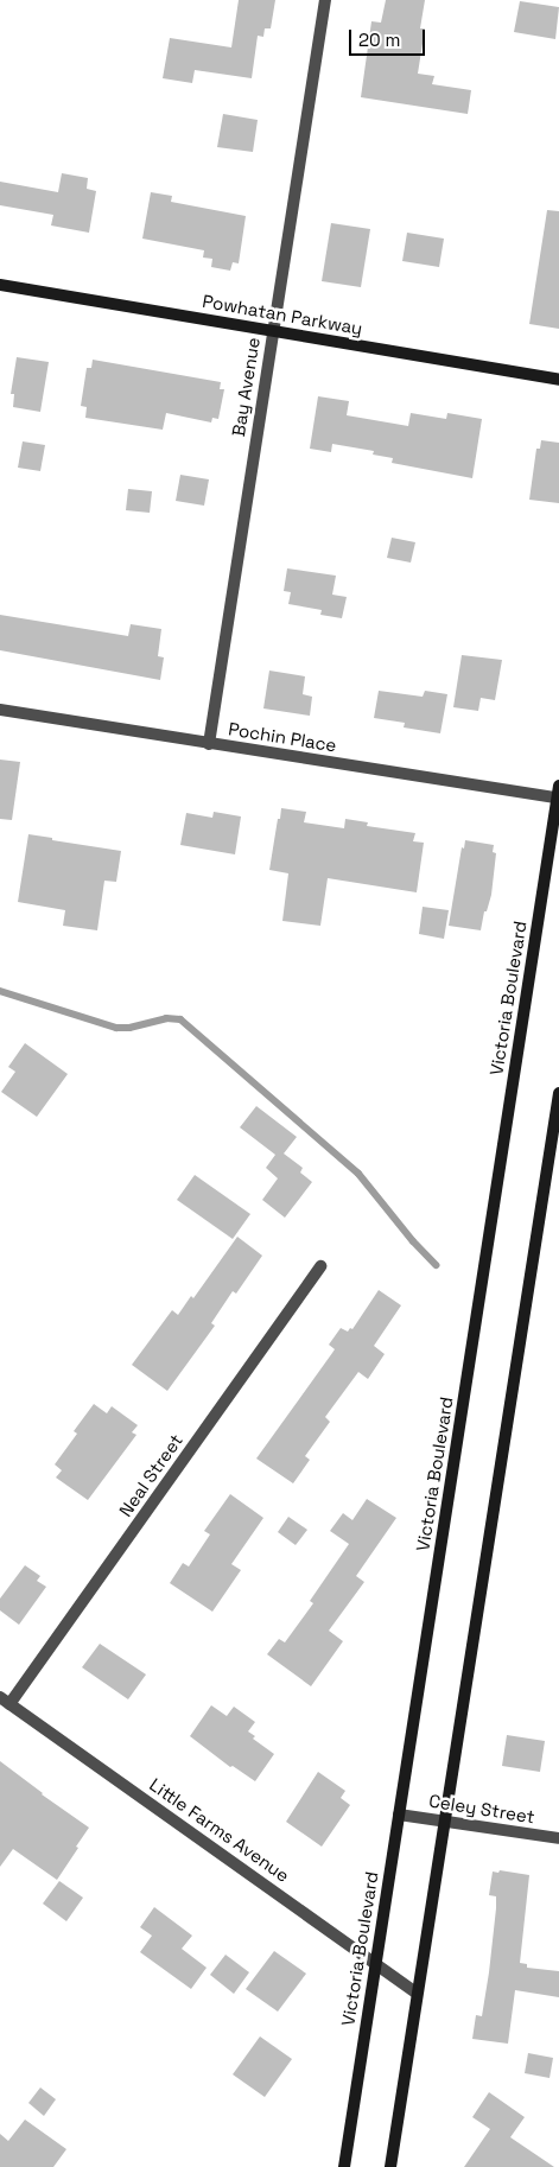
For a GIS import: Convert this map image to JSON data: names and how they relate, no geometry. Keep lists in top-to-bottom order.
{
  "streets": {
    "main road": ["Powhatan Parkway", "Victoria Boulevard"],
    "street": [
      "Bay Avenue",
      "Pochin Place",
      "Neal Street",
      "Celey Street",
      "Little Farms Avenue"
    ]
  },
  "crossings": [
    ["Powhatan Parkway", "Bay Avenue"],
    ["Bay Avenue", "Pochin Place"],
    ["Pochin Place", "Victoria Boulevard"],
    ["Victoria Boulevard", "Celey Street"],
    ["Victoria Boulevard", "Little Farms Avenue"],
    ["Neal Street", "Little Farms Avenue"]
  ],
  "scale_bar": "20 m"
}
